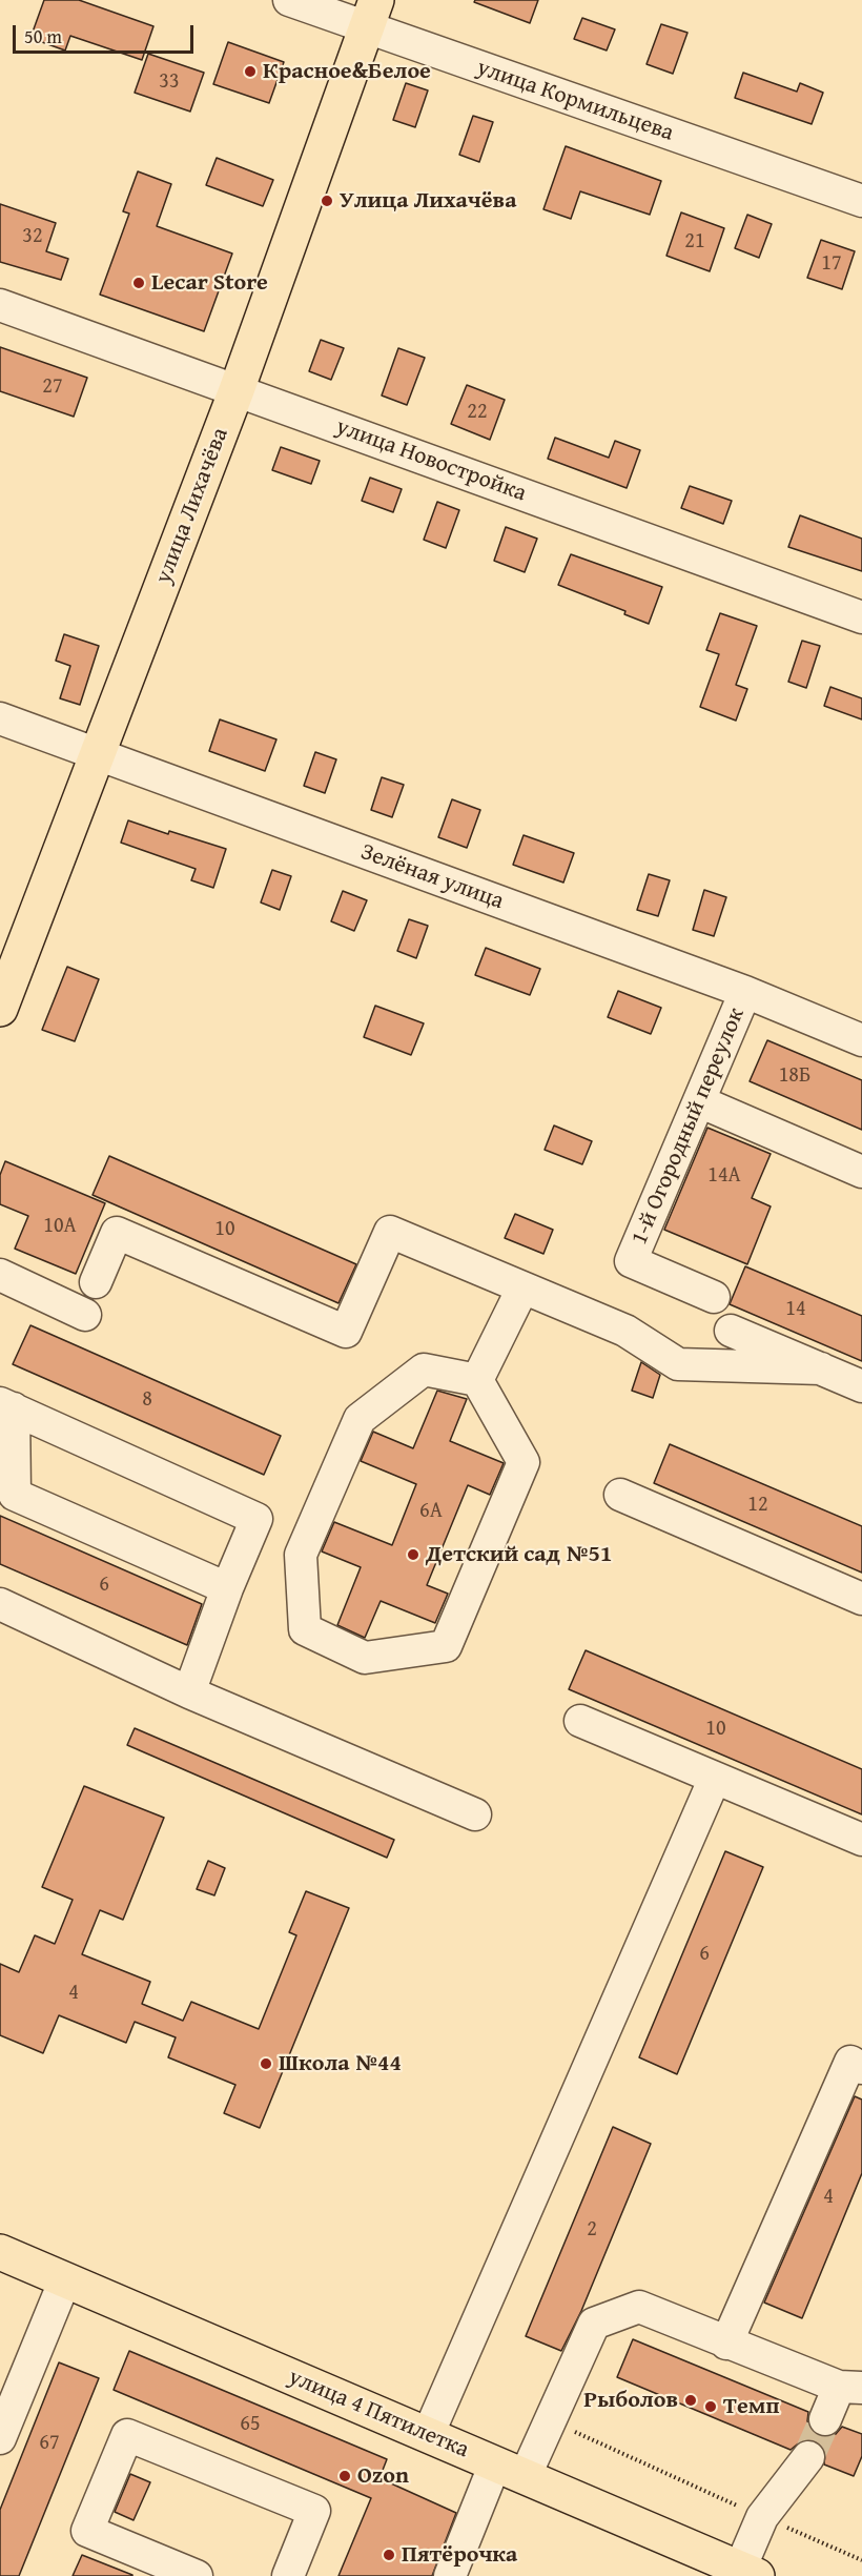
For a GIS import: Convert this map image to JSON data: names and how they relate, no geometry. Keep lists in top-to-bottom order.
{
  "streets": {
    "main road": ["улица Лихачёва", "улица 4 Пятилетка"],
    "street": [
      "улица Кормильцева",
      "улица Новостройка",
      "Зелёная улица",
      "1-й Огородный переулок"
    ]
  },
  "crossings": [
    ["улица Кормильцева", "улица Лихачёва"],
    ["улица Новостройка", "улица Лихачёва"],
    ["улица Лихачёва", "Зелёная улица"],
    ["Зелёная улица", "1-й Огородный переулок"]
  ],
  "places": [
    "Красное&Белое",
    "Улица Лихачёва",
    "Lecar Store",
    "Детский сад №51",
    "Школа №44",
    "Рыболов",
    "Темп",
    "Ozon",
    "Пятёрочка"
  ],
  "house_numbers": [
    "33",
    "32",
    "21",
    "17",
    "27",
    "22",
    "18Б",
    "14А",
    "10А",
    "10",
    "14",
    "8",
    "12",
    "6А",
    "6",
    "10",
    "6",
    "4",
    "4",
    "2",
    "65",
    "67"
  ],
  "scale_bar": "50 m"
}
